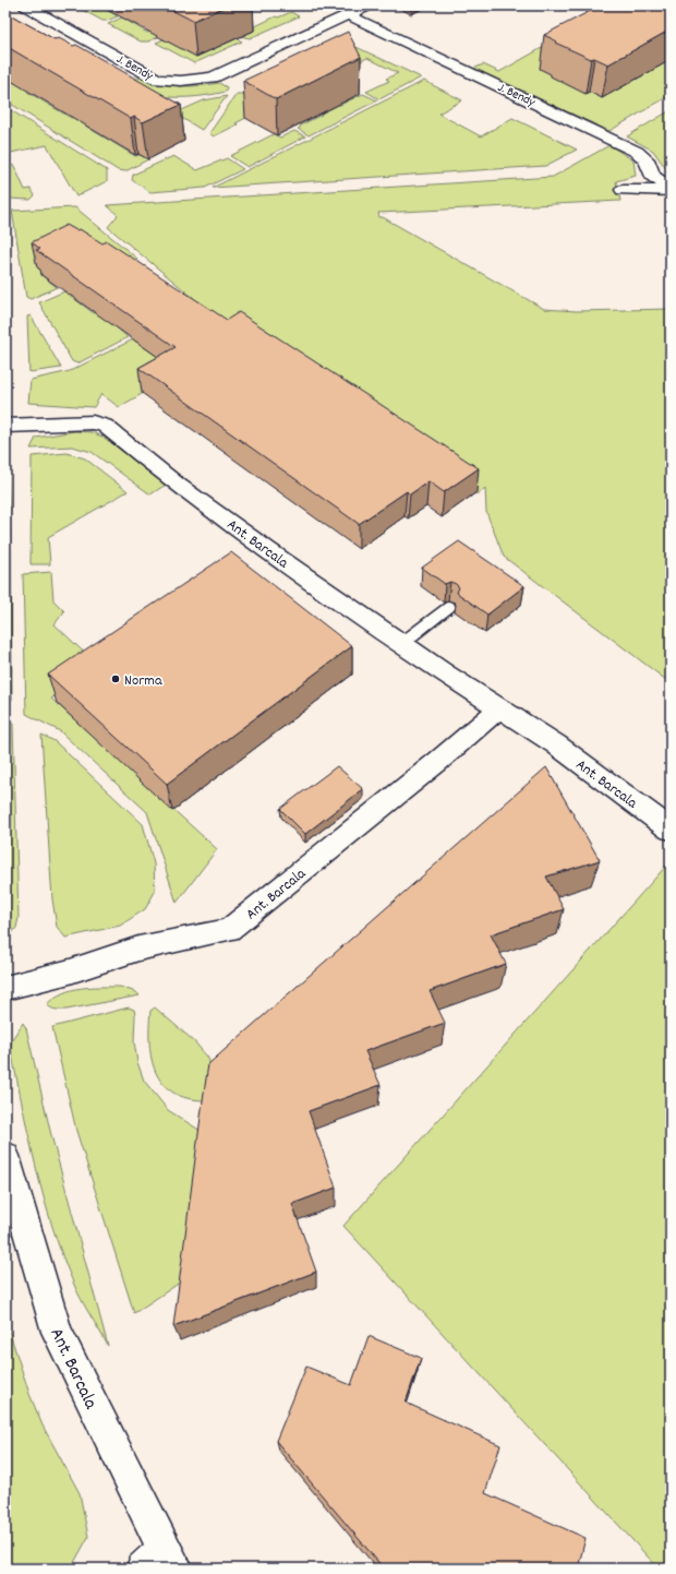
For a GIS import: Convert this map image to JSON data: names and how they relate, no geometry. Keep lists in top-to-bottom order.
{
  "streets": {
    "street": ["J. Bendy", "Ant. Barcala"]
  },
  "places": ["Norma"]
}
